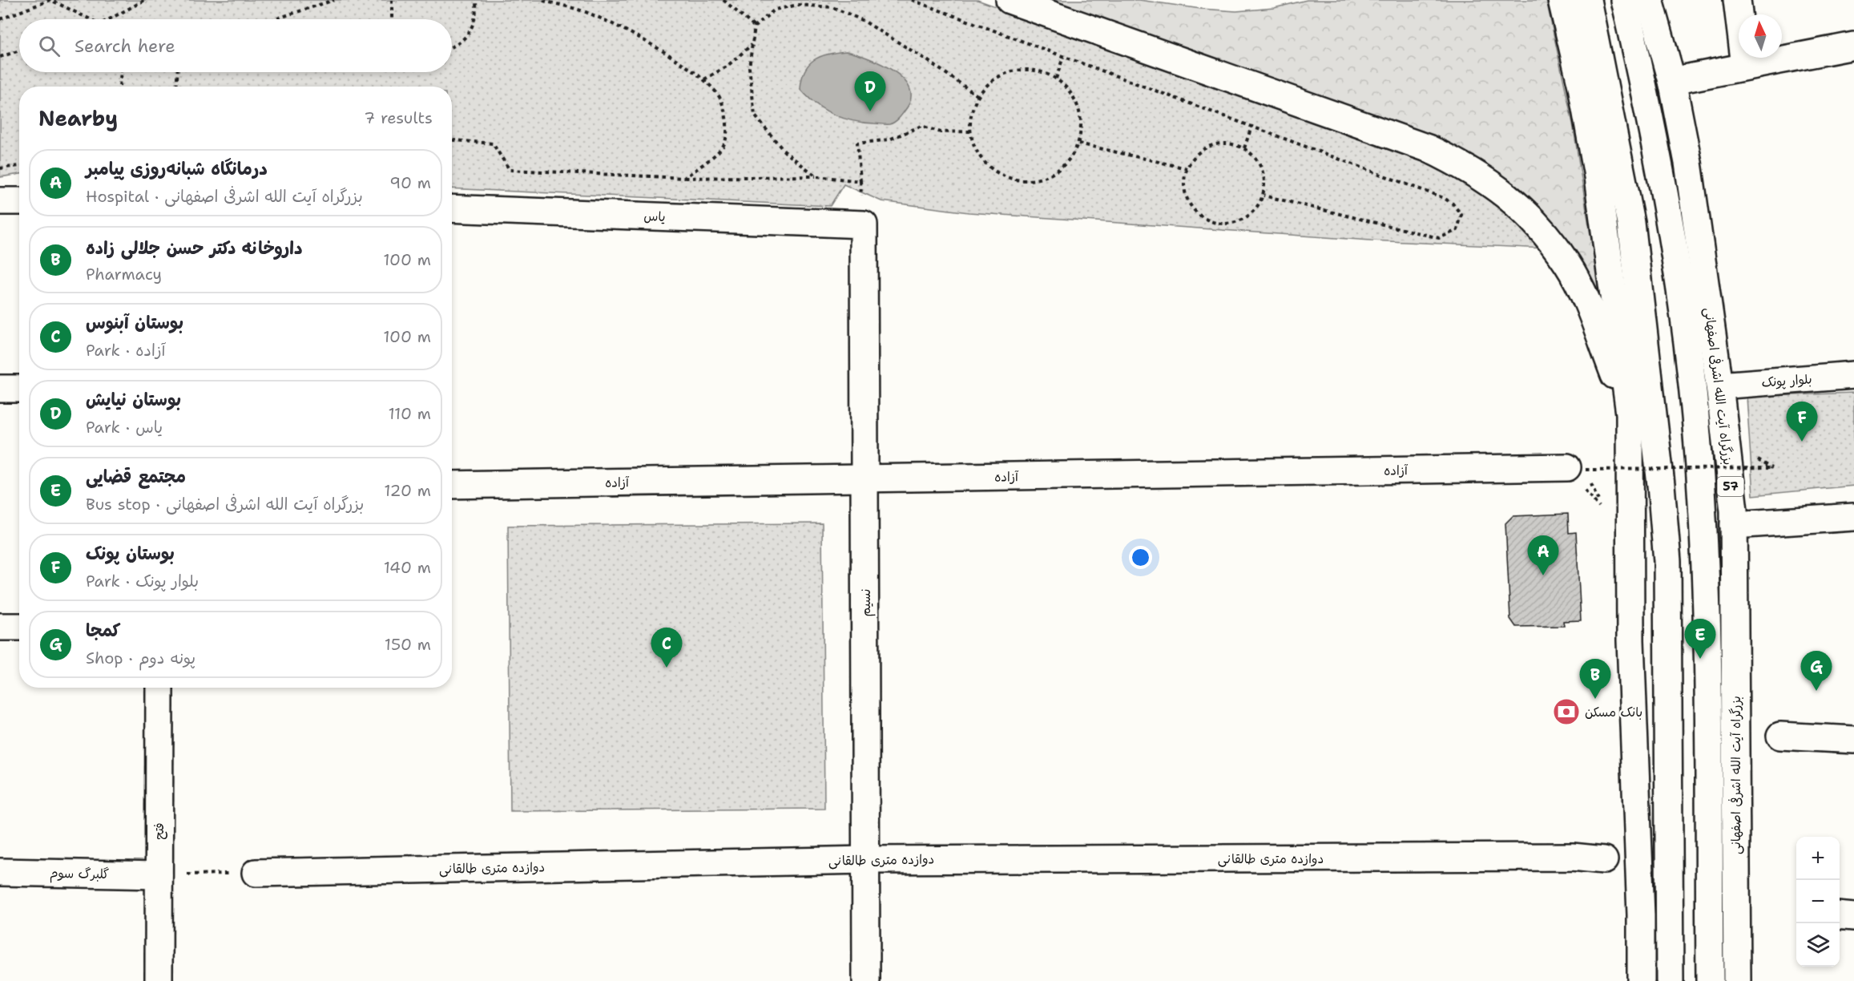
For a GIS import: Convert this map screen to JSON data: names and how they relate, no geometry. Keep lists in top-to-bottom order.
{
  "streets": {
    "main road": [
      "یاس",
      "بلوار پونک",
      "بزرگراه آیت الله اشرفی اصفهانی",
      "آزاده",
      "57",
      "نسیم",
      "فتح",
      "دوازده متری طالقانی",
      "گلبرگ سوم"
    ]
  },
  "crossings": [
    ["یاس", "نسیم"],
    ["بلوار پونک", "بزرگراه آیت الله اشرفی اصفهانی"],
    ["آزاده", "نسیم"],
    ["نسیم", "دوازده متری طالقانی"],
    ["فتح", "گلبرگ سوم"]
  ],
  "places": {
    "bank": ["بانک مسکن"]
  },
  "north": "top",
  "page": {
    "search": "Search here",
    "pins": [
      "D",
      "F",
      "A",
      "E",
      "C",
      "G",
      "B"
    ],
    "heading": ["Nearby", "7 results"],
    "list": [
      {
        "mark": "A",
        "name": "درمانگاه شبانه‌روزی پیامبر",
        "note": "Hospital · بزرگراه آیت الله اشرفی اصفهانی",
        "value": "90 m"
      },
      {
        "mark": "B",
        "name": "داروخانه دکتر حسن جلالی زاده",
        "note": "Pharmacy",
        "value": "100 m"
      },
      {
        "mark": "C",
        "name": "بوستان آبنوس",
        "note": "Park · آزاده",
        "value": "100 m"
      },
      {
        "mark": "D",
        "name": "بوستان نیایش",
        "note": "Park · یاس",
        "value": "110 m"
      },
      {
        "mark": "E",
        "name": "مجتمع قضایی",
        "note": "Bus stop · بزرگراه آیت الله اشرفی اصفهانی",
        "value": "120 m"
      },
      {
        "mark": "F",
        "name": "بوستان پونک",
        "note": "Park · بلوار پونک",
        "value": "140 m"
      },
      {
        "mark": "G",
        "name": "کمجا",
        "note": "Shop · پونه دوم",
        "value": "150 m"
      }
    ],
    "map_buttons": ["+", "−"]
  }
}
